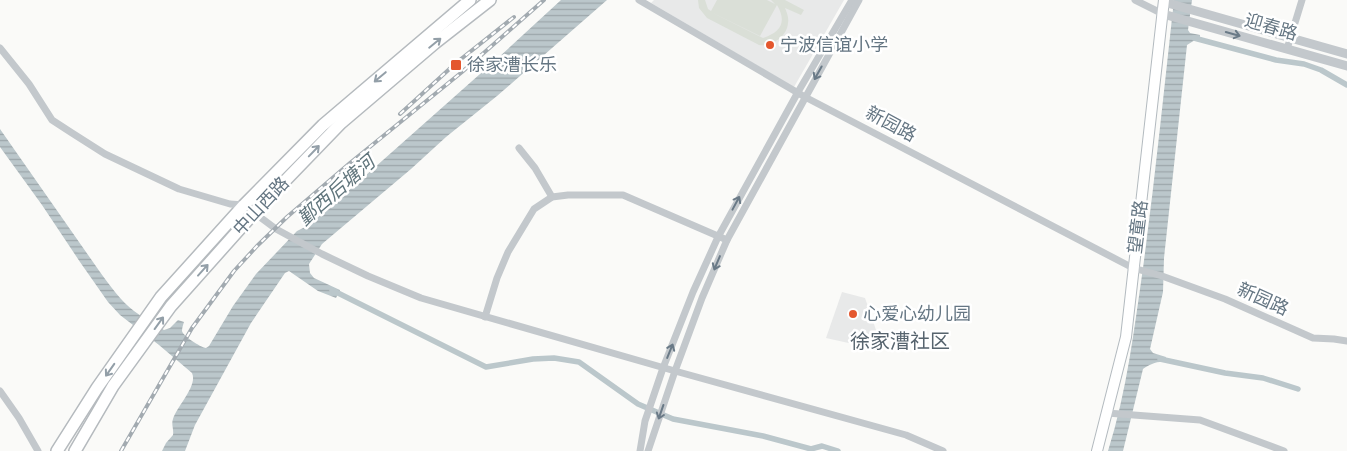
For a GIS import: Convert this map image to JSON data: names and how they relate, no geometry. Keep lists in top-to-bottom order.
{
  "streets": {
    "main road": ["中山西路", "望童路"],
    "street": ["迎春路", "新园路"]
  },
  "crossings": [
    ["迎春路", "望童路"],
    ["新园路", "望童路"]
  ],
  "districts": ["徐家漕社区"],
  "water": ["鄞西后塘河"],
  "places": {
    "other": ["宁波信谊小学", "心爱心幼儿园"],
    "transit": ["徐家漕长乐"]
  }
}
